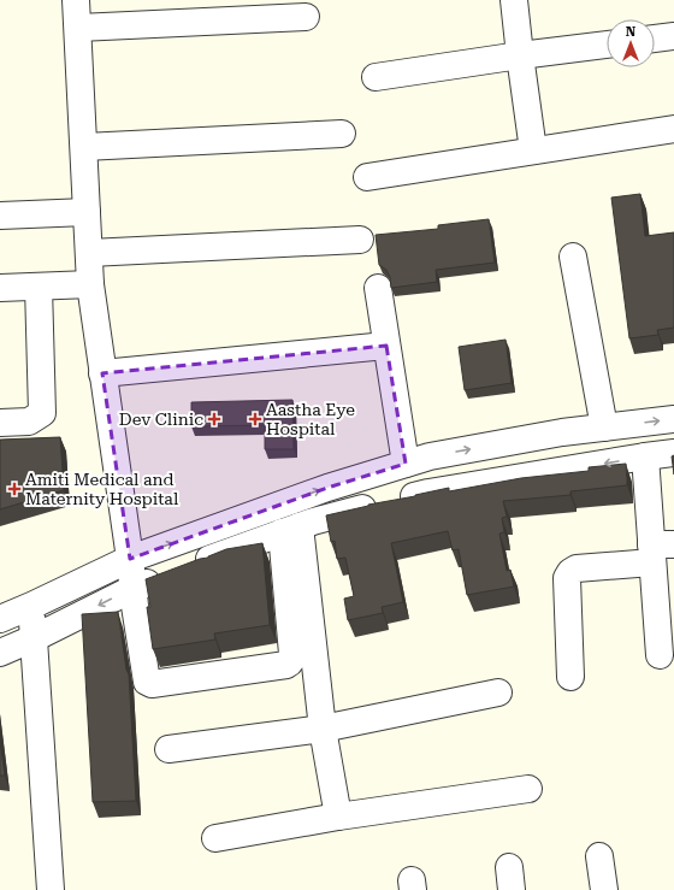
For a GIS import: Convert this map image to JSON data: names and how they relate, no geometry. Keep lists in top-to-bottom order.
{
  "places": {
    "health": ["Dev Clinic", "Aastha Eye Hospital", "Amiti Medical and Maternity Hospital"]
  },
  "north": "top"
}
